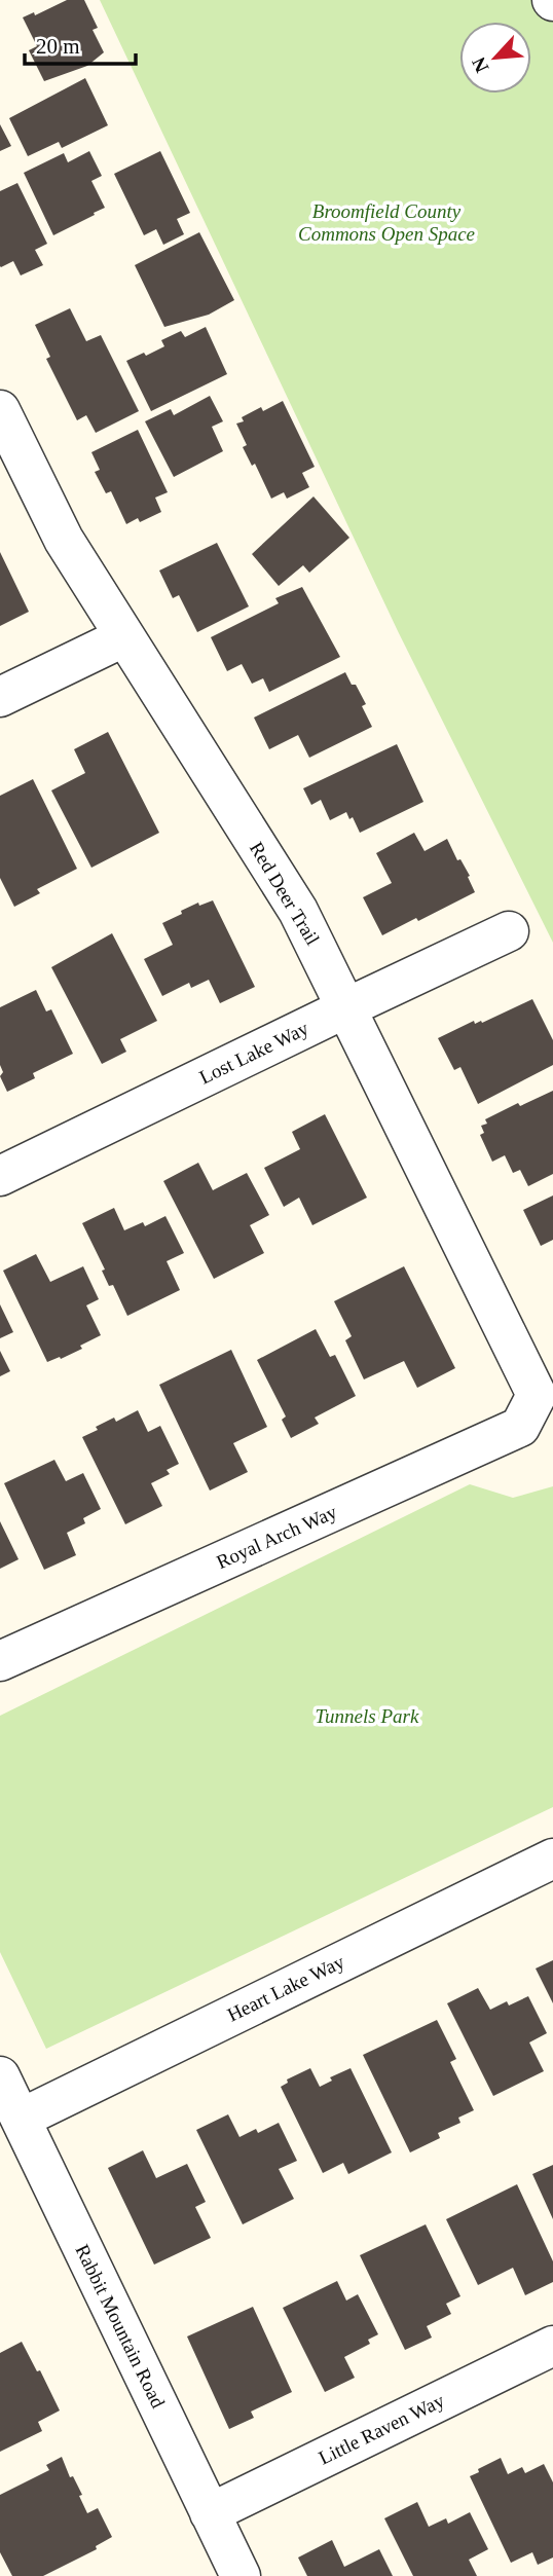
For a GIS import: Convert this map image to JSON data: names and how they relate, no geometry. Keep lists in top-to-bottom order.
{
  "streets": {
    "street": [
      "Red Deer Trail",
      "Lost Lake Way",
      "Royal Arch Way",
      "Heart Lake Way",
      "Rabbit Mountain Road",
      "Little Raven Way"
    ]
  },
  "crossings": [
    ["Red Deer Trail", "Lost Lake Way"],
    ["Red Deer Trail", "Royal Arch Way"],
    ["Heart Lake Way", "Rabbit Mountain Road"],
    ["Rabbit Mountain Road", "Little Raven Way"]
  ],
  "parks": ["Broomfield County Commons Open Space", "Tunnels Park"],
  "scale_bar": "20 m",
  "north": "bottom left"
}
